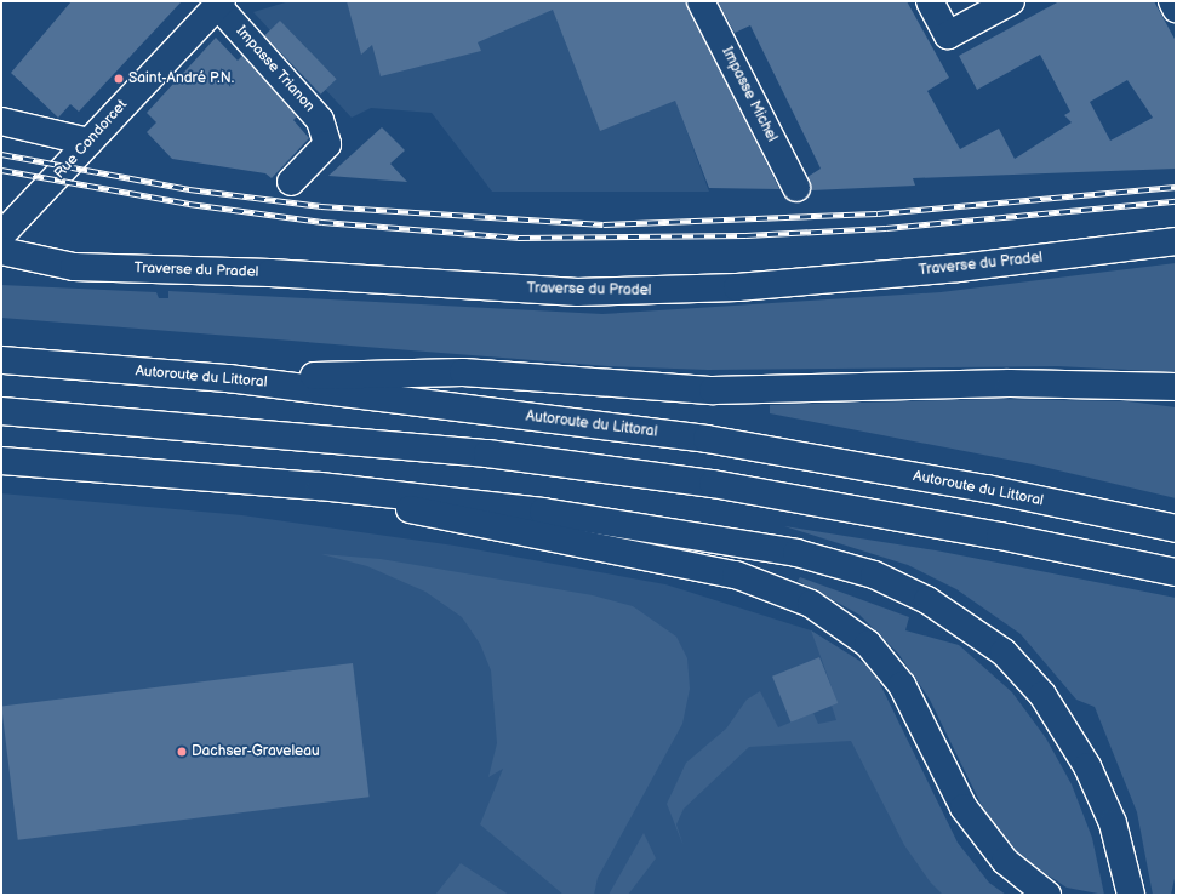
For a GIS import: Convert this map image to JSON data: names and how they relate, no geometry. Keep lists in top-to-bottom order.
{
  "streets": {
    "main road": [
      "Impasse Trianon",
      "Impasse Michel",
      "Rue Condorcet",
      "Traverse du Pradel",
      "Autoroute du Littoral"
    ]
  },
  "crossings": [
    ["Impasse Trianon", "Rue Condorcet"]
  ],
  "places": ["Saint-André P.N.", "Dachser-Graveleau"]
}
